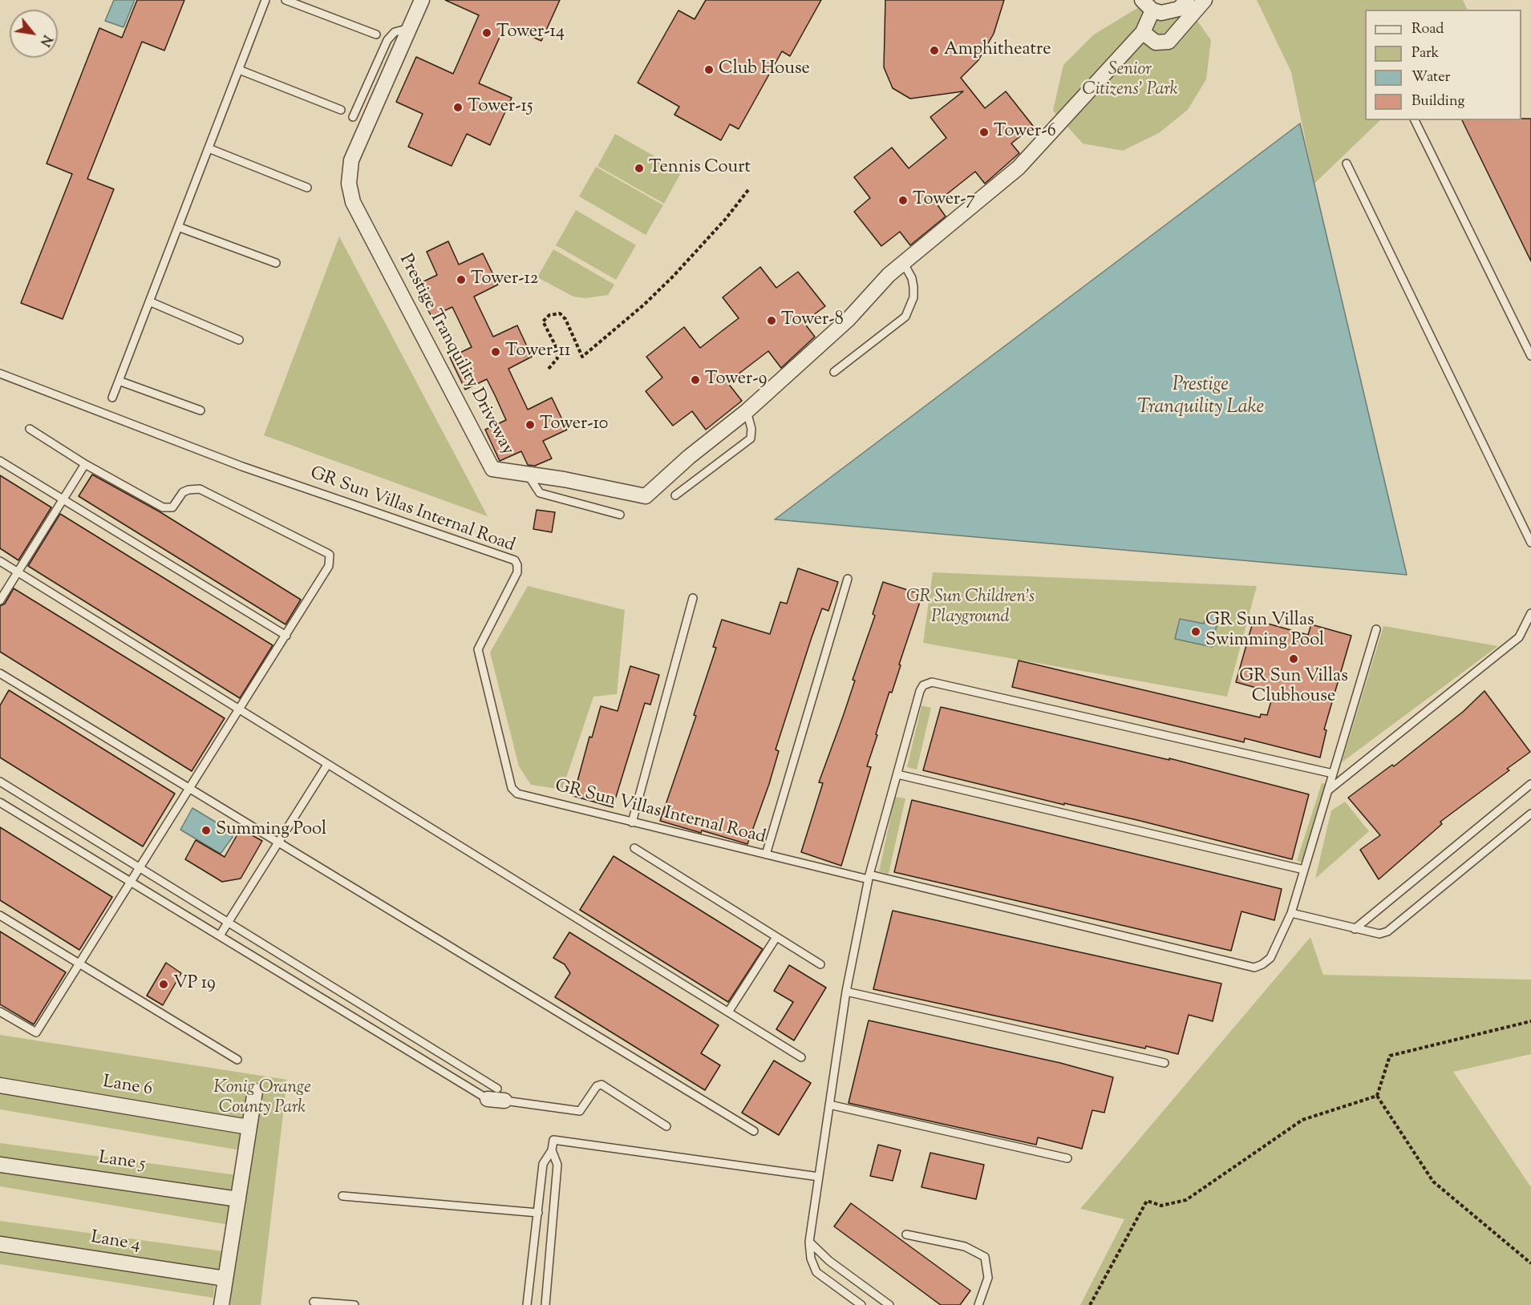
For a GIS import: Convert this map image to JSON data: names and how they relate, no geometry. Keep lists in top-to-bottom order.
{
  "streets": {
    "street": [
      "Prestige Tranquility Driveway",
      "Lane 6",
      "Lane 5",
      "Lane 4"
    ],
    "lane": ["GR Sun Villas Internal Road"]
  },
  "water": ["Prestige Tranquility Lake"],
  "parks": ["Senior Citizens' Park", "GR Sun Children's Playground", "Konig Orange County Park"],
  "places": [
    "Tower-14",
    "Amphitheatre",
    "Club House",
    "Tower-15",
    "Tower-6",
    "Tennis Court",
    "Tower-7",
    "Tower-12",
    "Tower-8",
    "Tower-11",
    "Tower-9",
    "Tower-10",
    "GR Sun Villas Swimming Pool",
    "GR Sun Villas Clubhouse",
    "Summing Pool",
    "VP 19"
  ],
  "legend": [
    "Road",
    "Park",
    "Water",
    "Building"
  ],
  "north": "bottom right"
}
